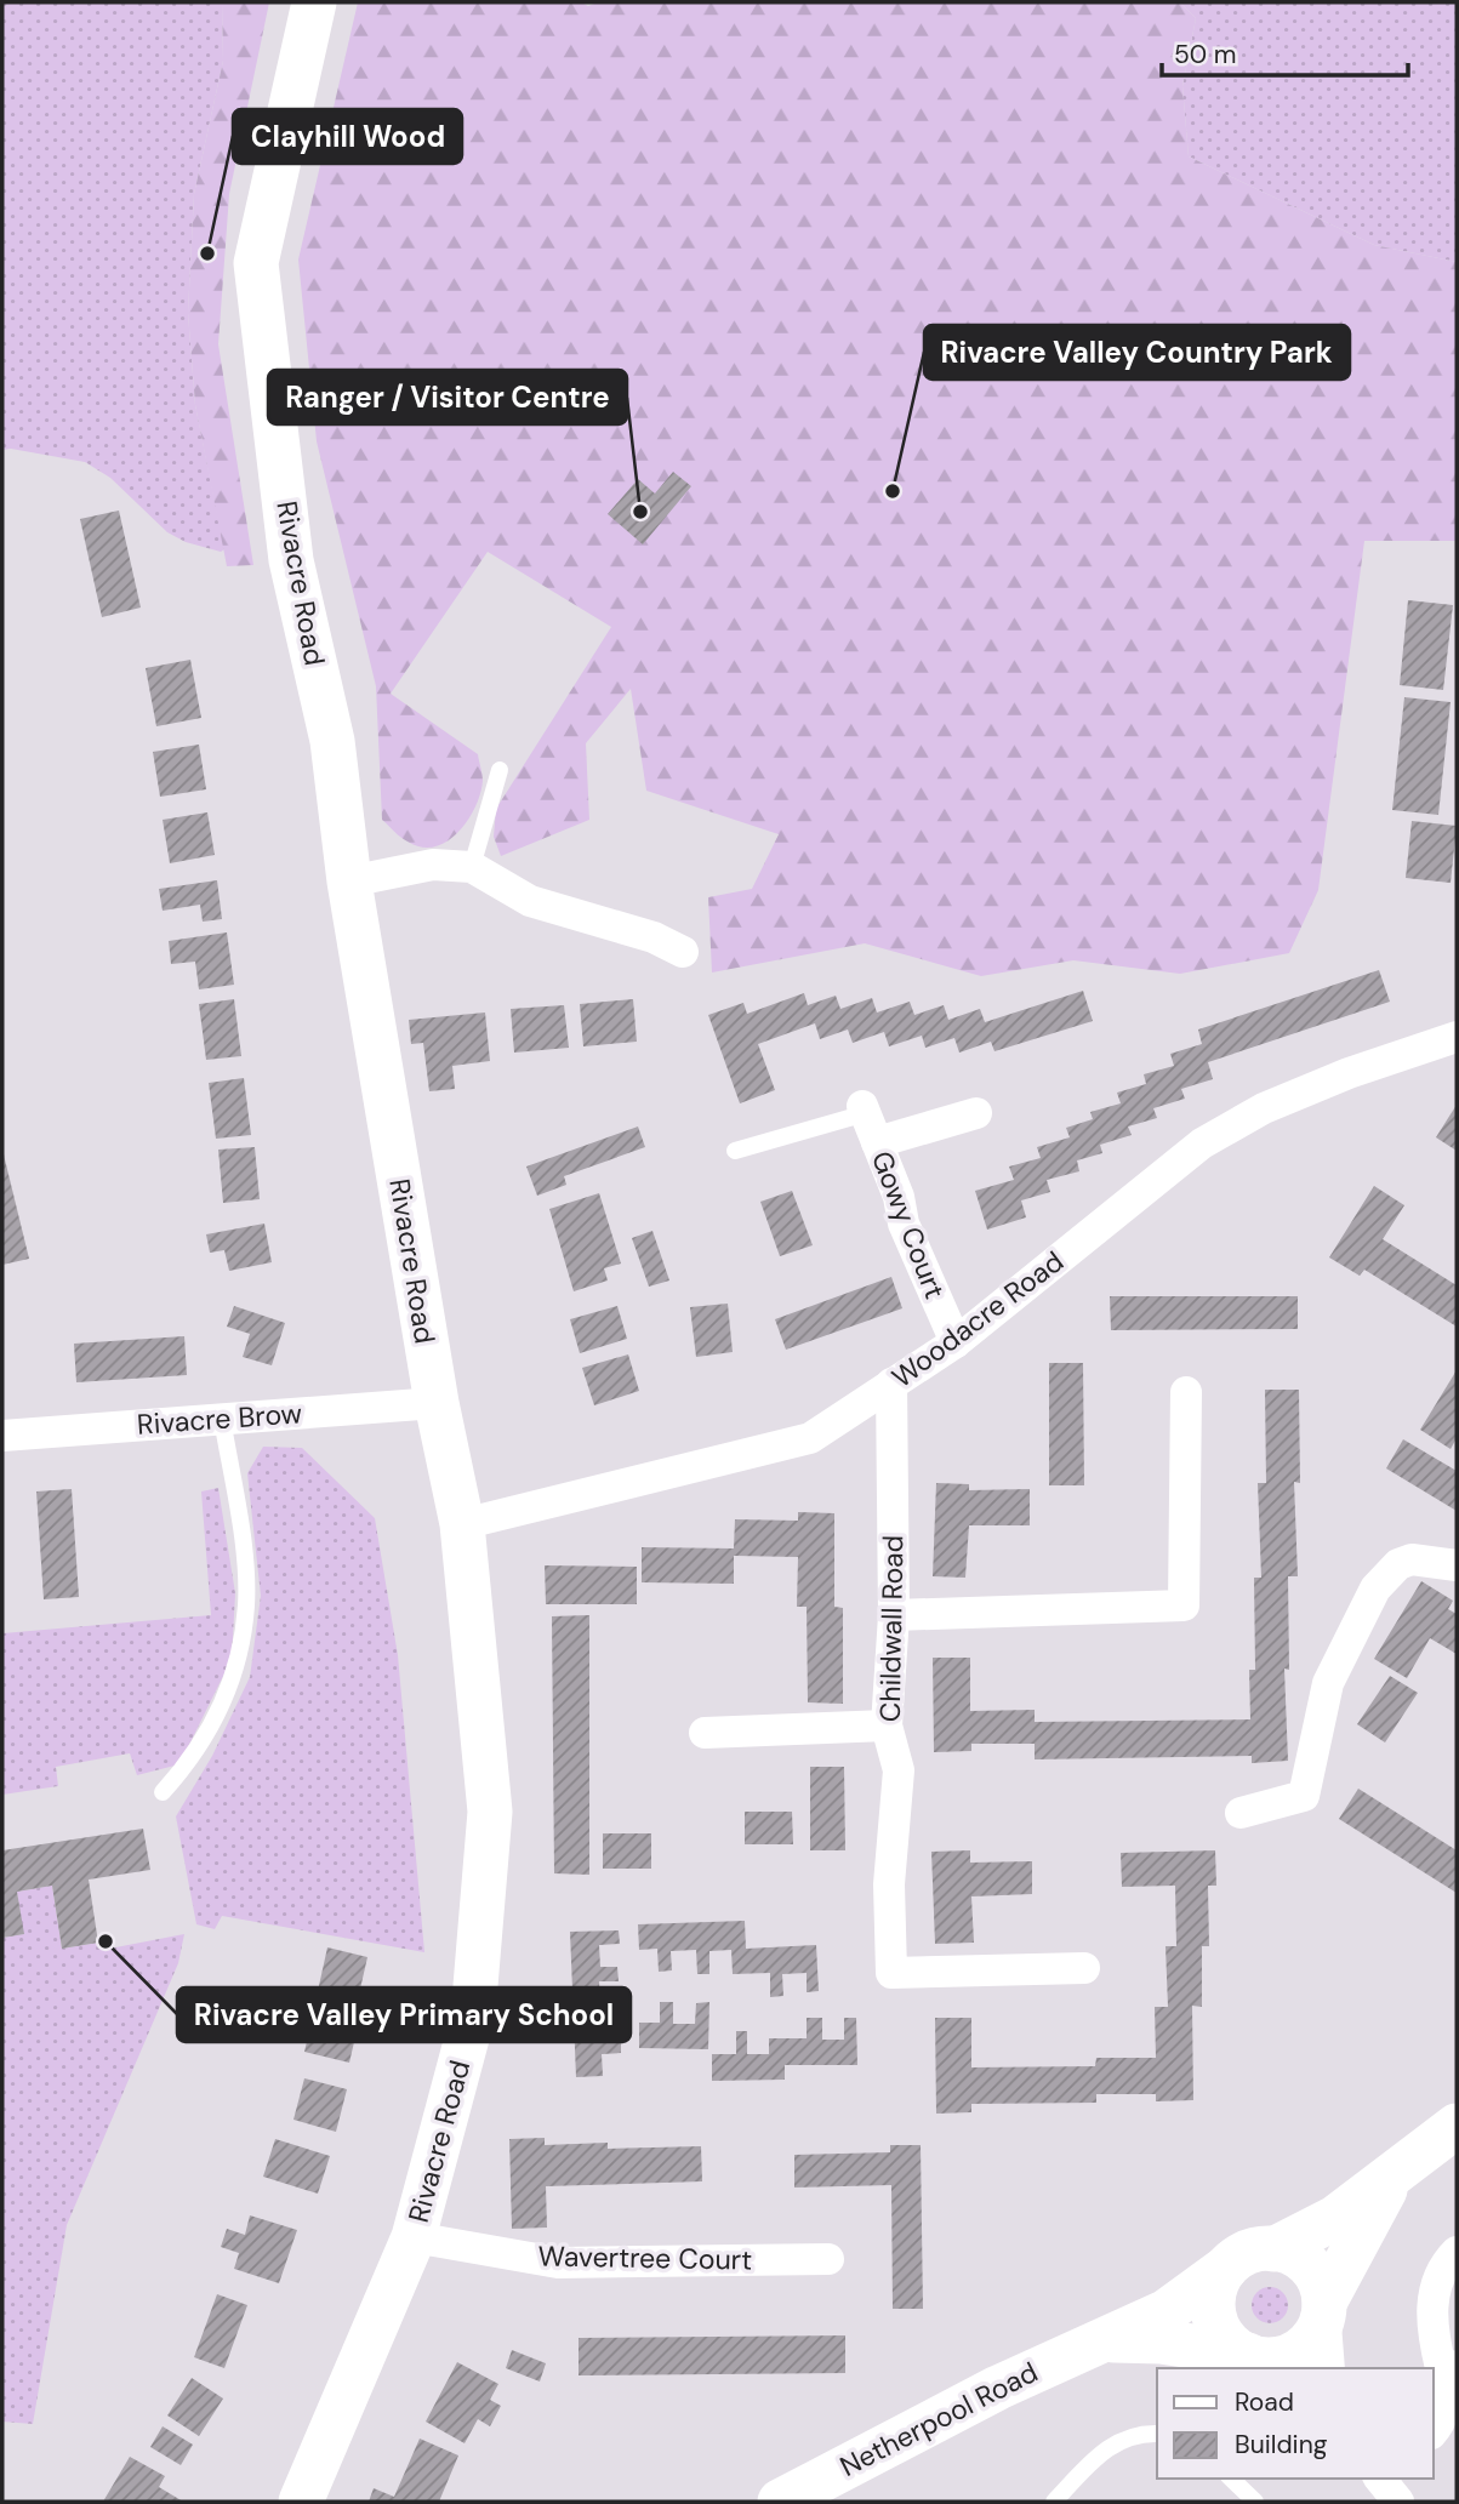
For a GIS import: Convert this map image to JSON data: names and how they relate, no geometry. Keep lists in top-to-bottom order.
{
  "streets": {
    "main road": ["Rivacre Road", "Netherpool Road"],
    "street": [
      "Gowy Court",
      "Woodacre Road",
      "Rivacre Brow",
      "Childwall Road",
      "Wavertree Court"
    ]
  },
  "crossings": [
    ["Rivacre Road", "Woodacre Road"],
    ["Rivacre Road", "Rivacre Brow"],
    ["Rivacre Road", "Wavertree Court"],
    ["Gowy Court", "Woodacre Road"],
    ["Woodacre Road", "Childwall Road"]
  ],
  "places": [
    "Clayhill Wood",
    "Rivacre Valley Country Park",
    "Ranger / Visitor Centre",
    "Rivacre Valley Primary School"
  ],
  "legend": ["Road", "Building"],
  "scale_bar": "50 m"
}
